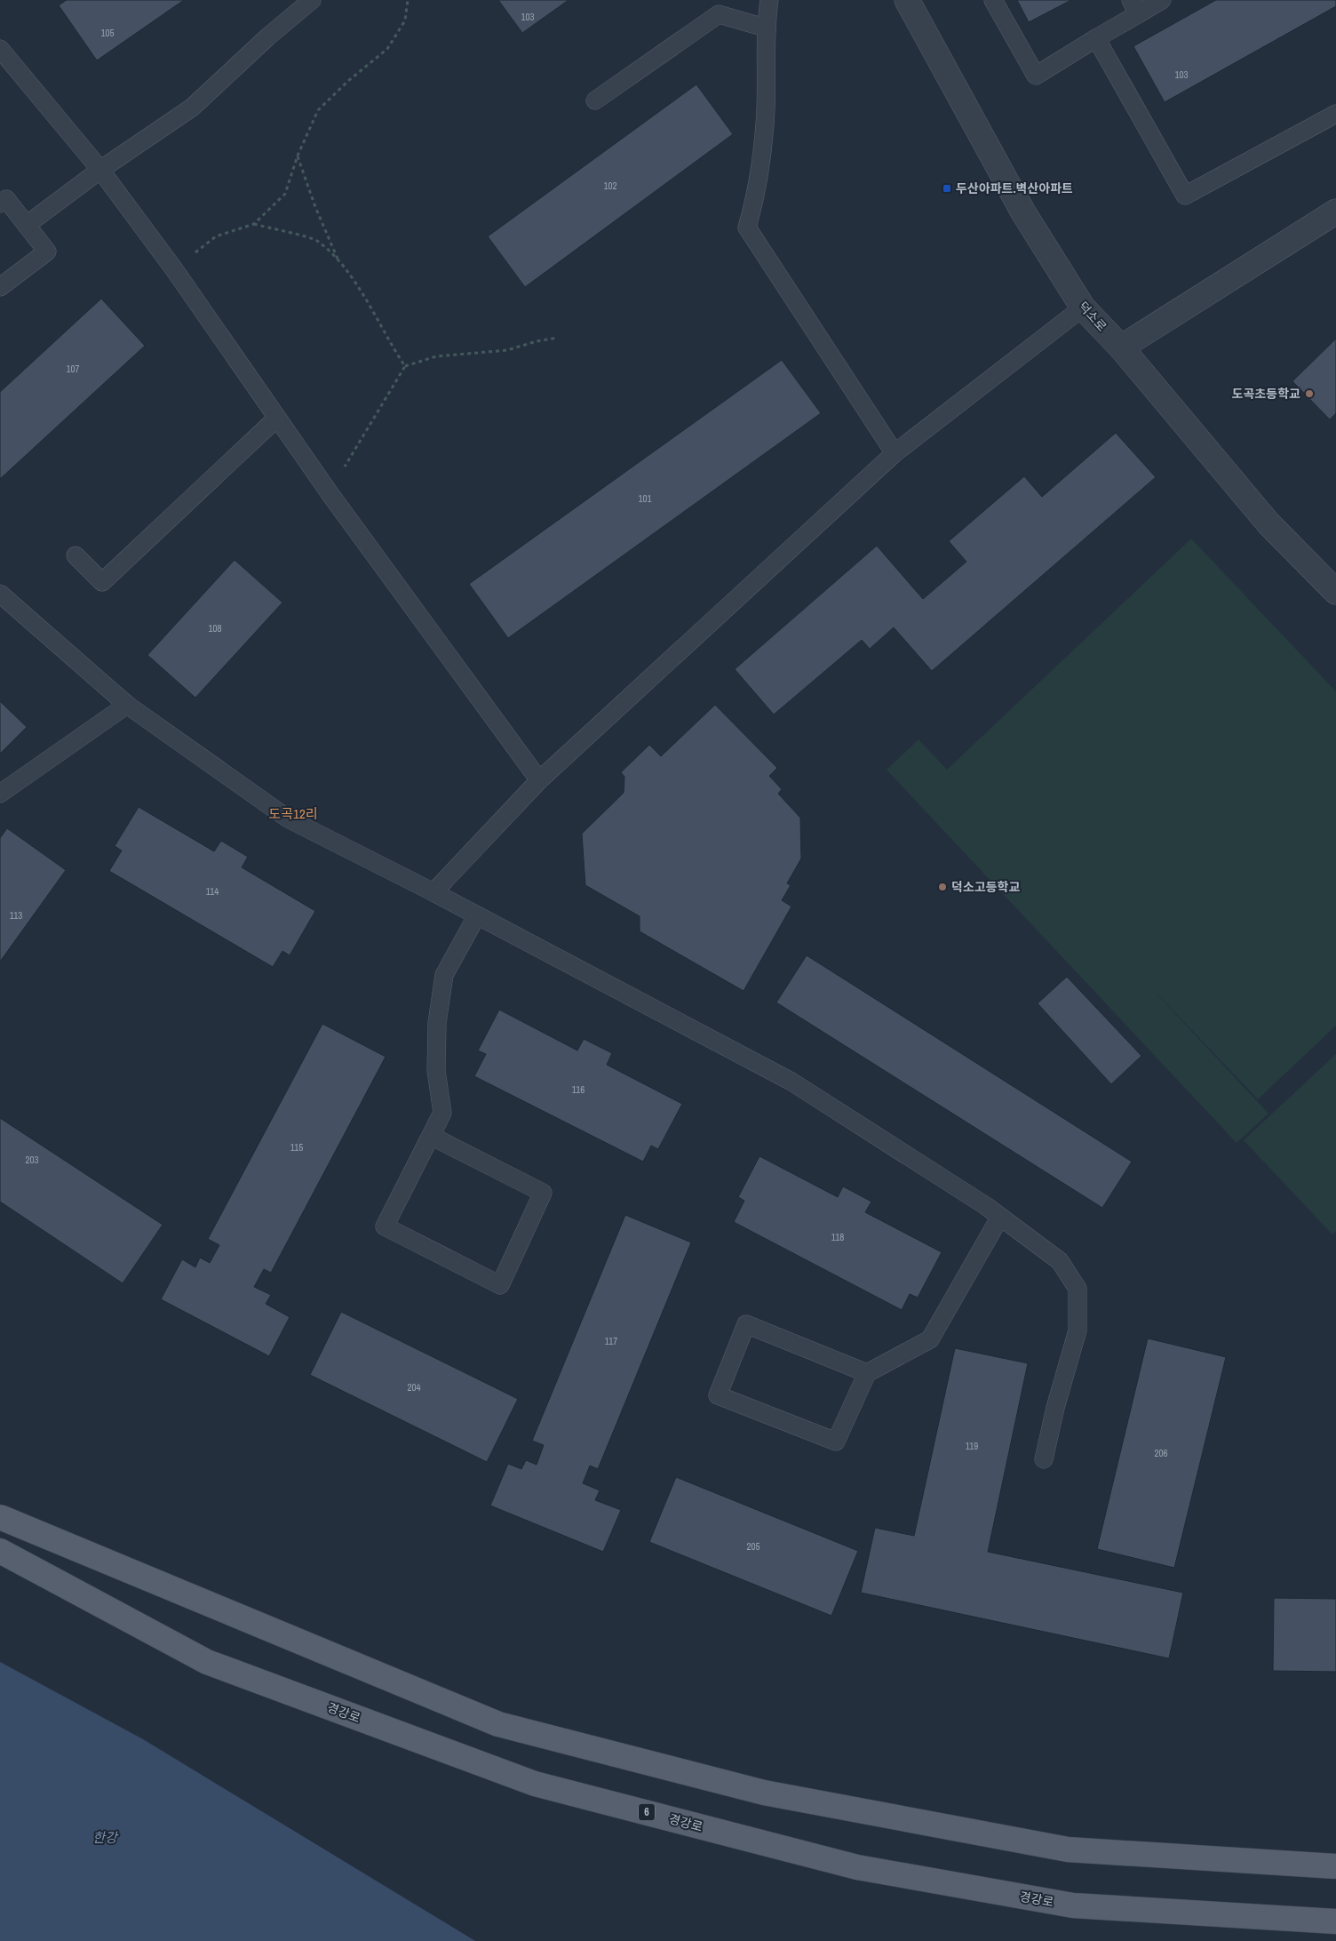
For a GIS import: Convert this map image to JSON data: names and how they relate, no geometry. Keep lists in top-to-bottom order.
{
  "streets": {
    "main road": ["경강로", "6"],
    "street": ["덕소로"]
  },
  "districts": ["도곡12리"],
  "water": ["한강"],
  "places": {
    "transit": ["두산아파트.벽산아파트"],
    "other": ["도곡초등학교", "덕소고등학교"]
  },
  "house_numbers": [
    "103",
    "105",
    "103",
    "102",
    "107",
    "101",
    "108",
    "114",
    "113",
    "116",
    "115",
    "203",
    "118",
    "117",
    "204",
    "119",
    "206",
    "205"
  ]
}
